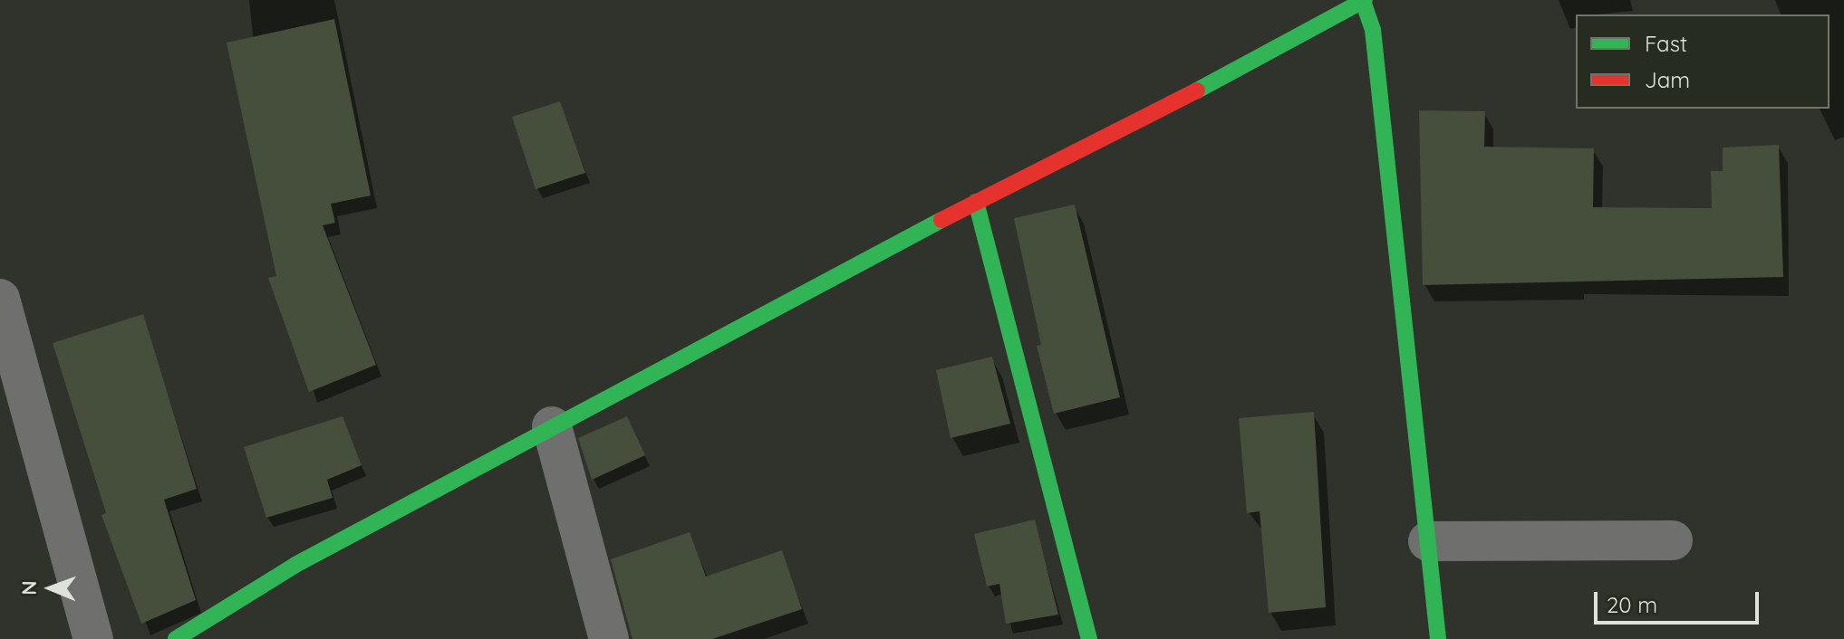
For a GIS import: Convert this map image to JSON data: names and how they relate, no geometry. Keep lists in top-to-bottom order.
{
  "legend": ["Fast", "Jam"],
  "scale_bar": "20 m",
  "north": "left"
}
